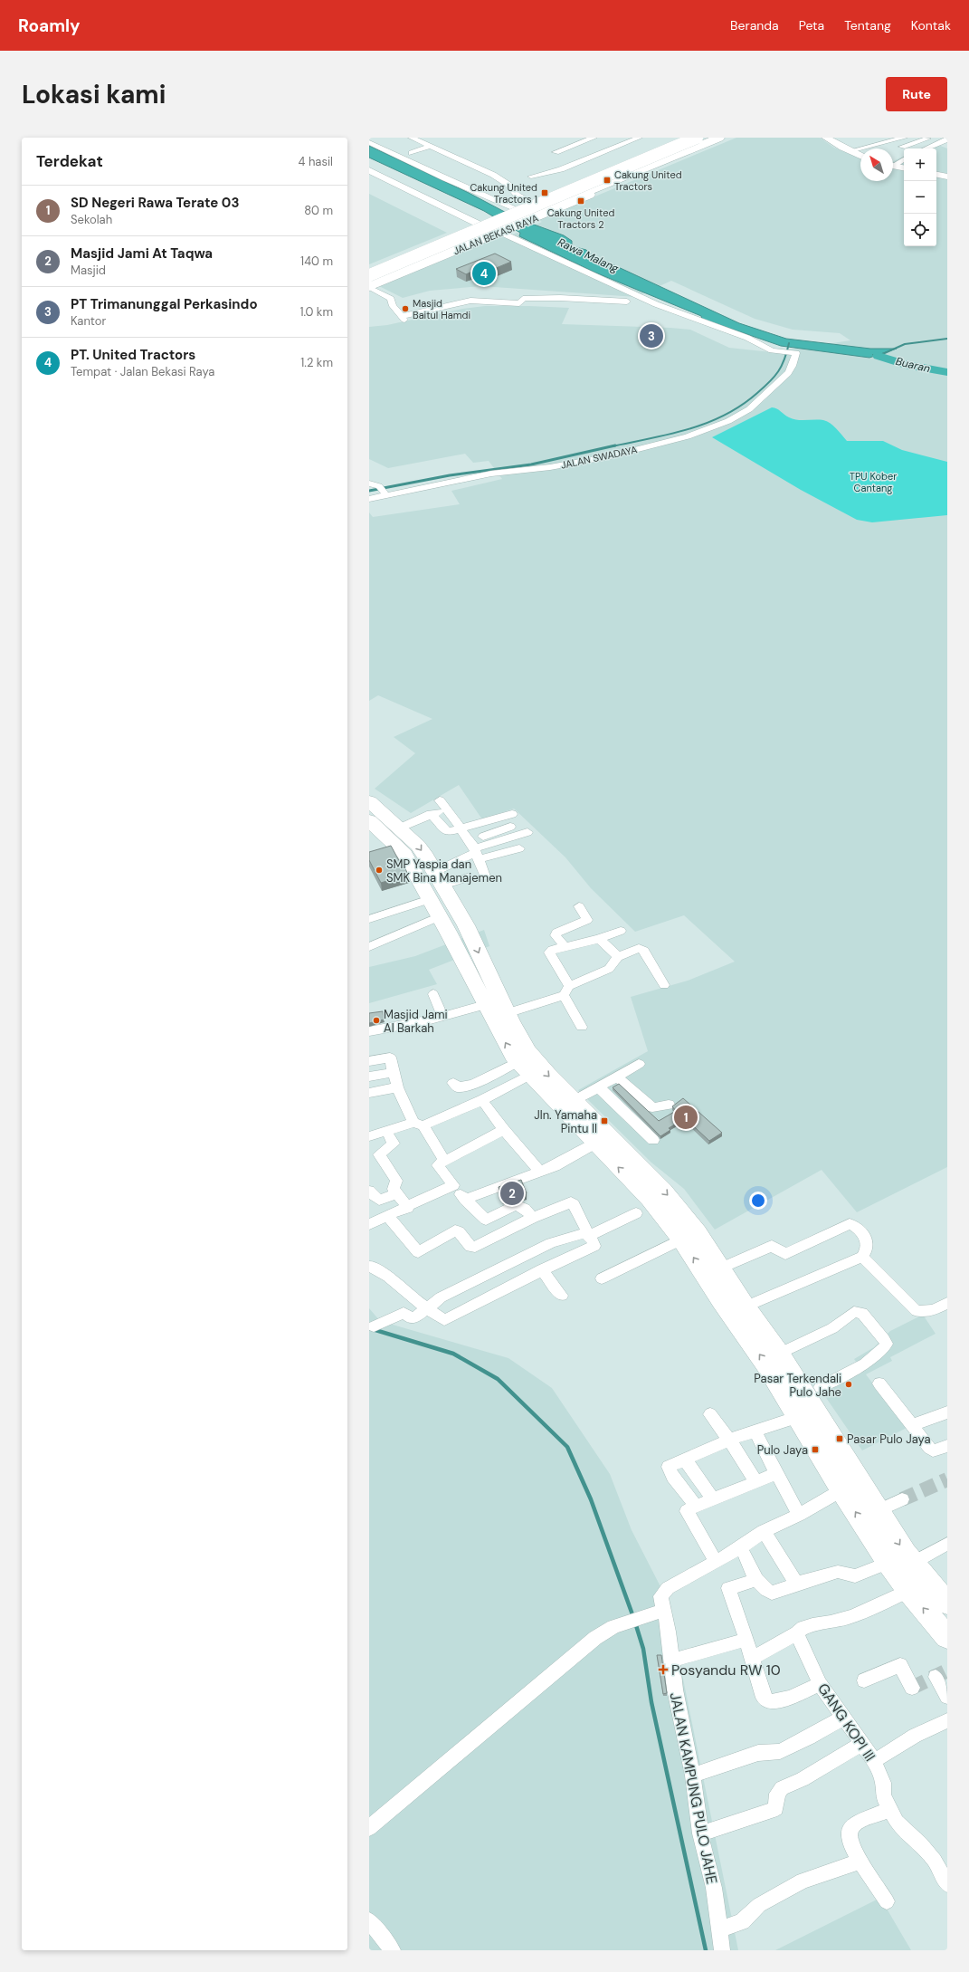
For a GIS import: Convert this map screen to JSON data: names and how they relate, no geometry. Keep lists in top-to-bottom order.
{
  "streets": {
    "highway": ["JALAN BEKASI RAYA"],
    "street": ["JALAN SWADAYA", "GANG KOPI III", "JALAN KAMPUNG PULO JAHE"]
  },
  "crossings": [
    ["JALAN BEKASI RAYA", "JALAN SWADAYA"]
  ],
  "water": ["Rawa Malang", "Buaran"],
  "parks": ["TPU Kober Cantang"],
  "places": {
    "transit": [
      "Cakung United Tractors",
      "Cakung United Tractors 1",
      "Cakung United Tractors 2",
      "Jln. Yamaha Pintu II",
      "Pasar Pulo Jaya",
      "Pulo Jaya"
    ],
    "other": [
      "Masjid Baitul Hamdi",
      "SMP Yaspia dan SMK Bina Manajemen",
      "Masjid Jami Al Barkah",
      "Pasar Terkendali Pulo Jahe"
    ],
    "health": ["Posyandu RW 10"]
  },
  "north": "top left",
  "page": {
    "header": "Roamly",
    "nav": [
      "Beranda",
      "Peta",
      "Tentang",
      "Kontak"
    ],
    "buttons": "Rute",
    "title": "Lokasi kami",
    "heading": ["Terdekat", "4 hasil"],
    "map_buttons": ["+", "−"],
    "list": [
      {
        "mark": "1",
        "name": "SD Negeri Rawa Terate 03",
        "note": "Sekolah",
        "value": "80 m"
      },
      {
        "mark": "2",
        "name": "Masjid Jami At Taqwa",
        "note": "Masjid",
        "value": "140 m"
      },
      {
        "mark": "3",
        "name": "PT Trimanunggal Perkasindo",
        "note": "Kantor",
        "value": "1.0 km"
      },
      {
        "mark": "4",
        "name": "PT. United Tractors",
        "note": "Tempat · Jalan Bekasi Raya",
        "value": "1.2 km"
      }
    ],
    "pins": [
      "4",
      "3",
      "1",
      "2"
    ]
  }
}
